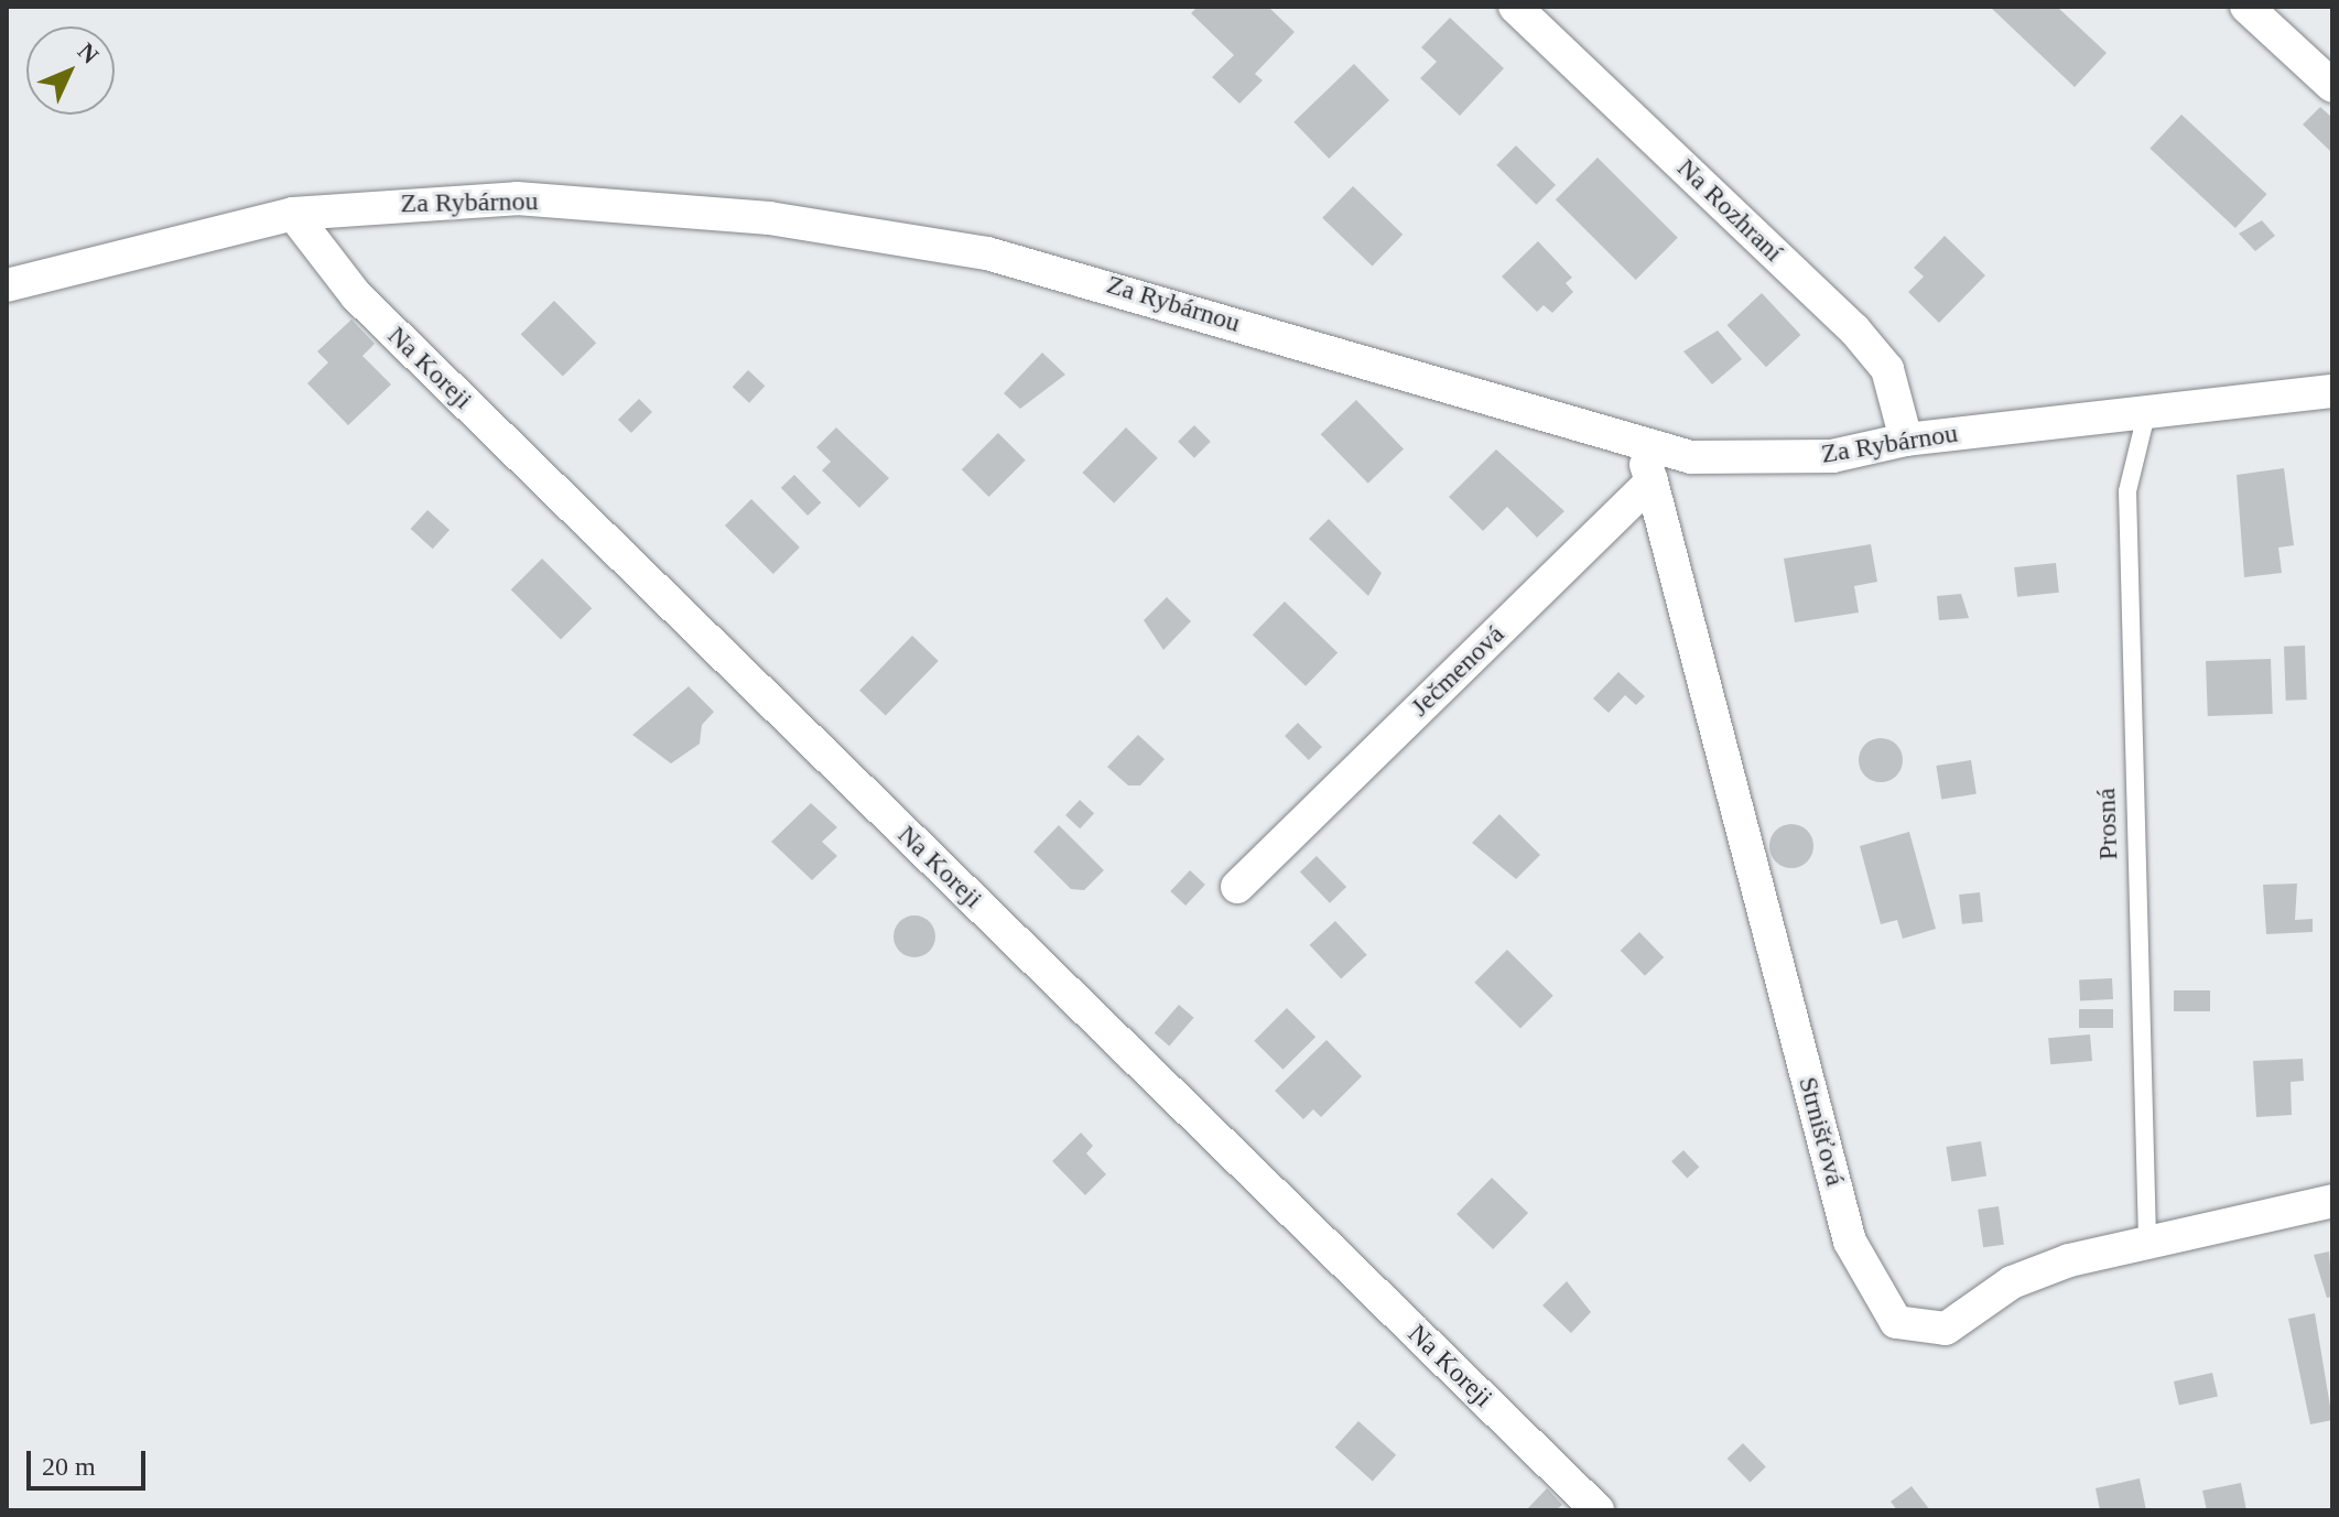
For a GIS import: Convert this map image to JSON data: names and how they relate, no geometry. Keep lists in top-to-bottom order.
{
  "streets": {
    "street": [
      "Za Rybárnou",
      "Na Rozhraní",
      "Na Koreji",
      "Ječmenová",
      "Strnišťová"
    ],
    "lane": ["Prosná"]
  },
  "crossings": [
    ["Za Rybárnou", "Na Rozhraní"],
    ["Za Rybárnou", "Na Koreji"],
    ["Za Rybárnou", "Prosná"],
    ["Ječmenová", "Strnišťová"],
    ["Prosná", "Strnišťová"]
  ],
  "scale_bar": "20 m",
  "north": "top right"
}
